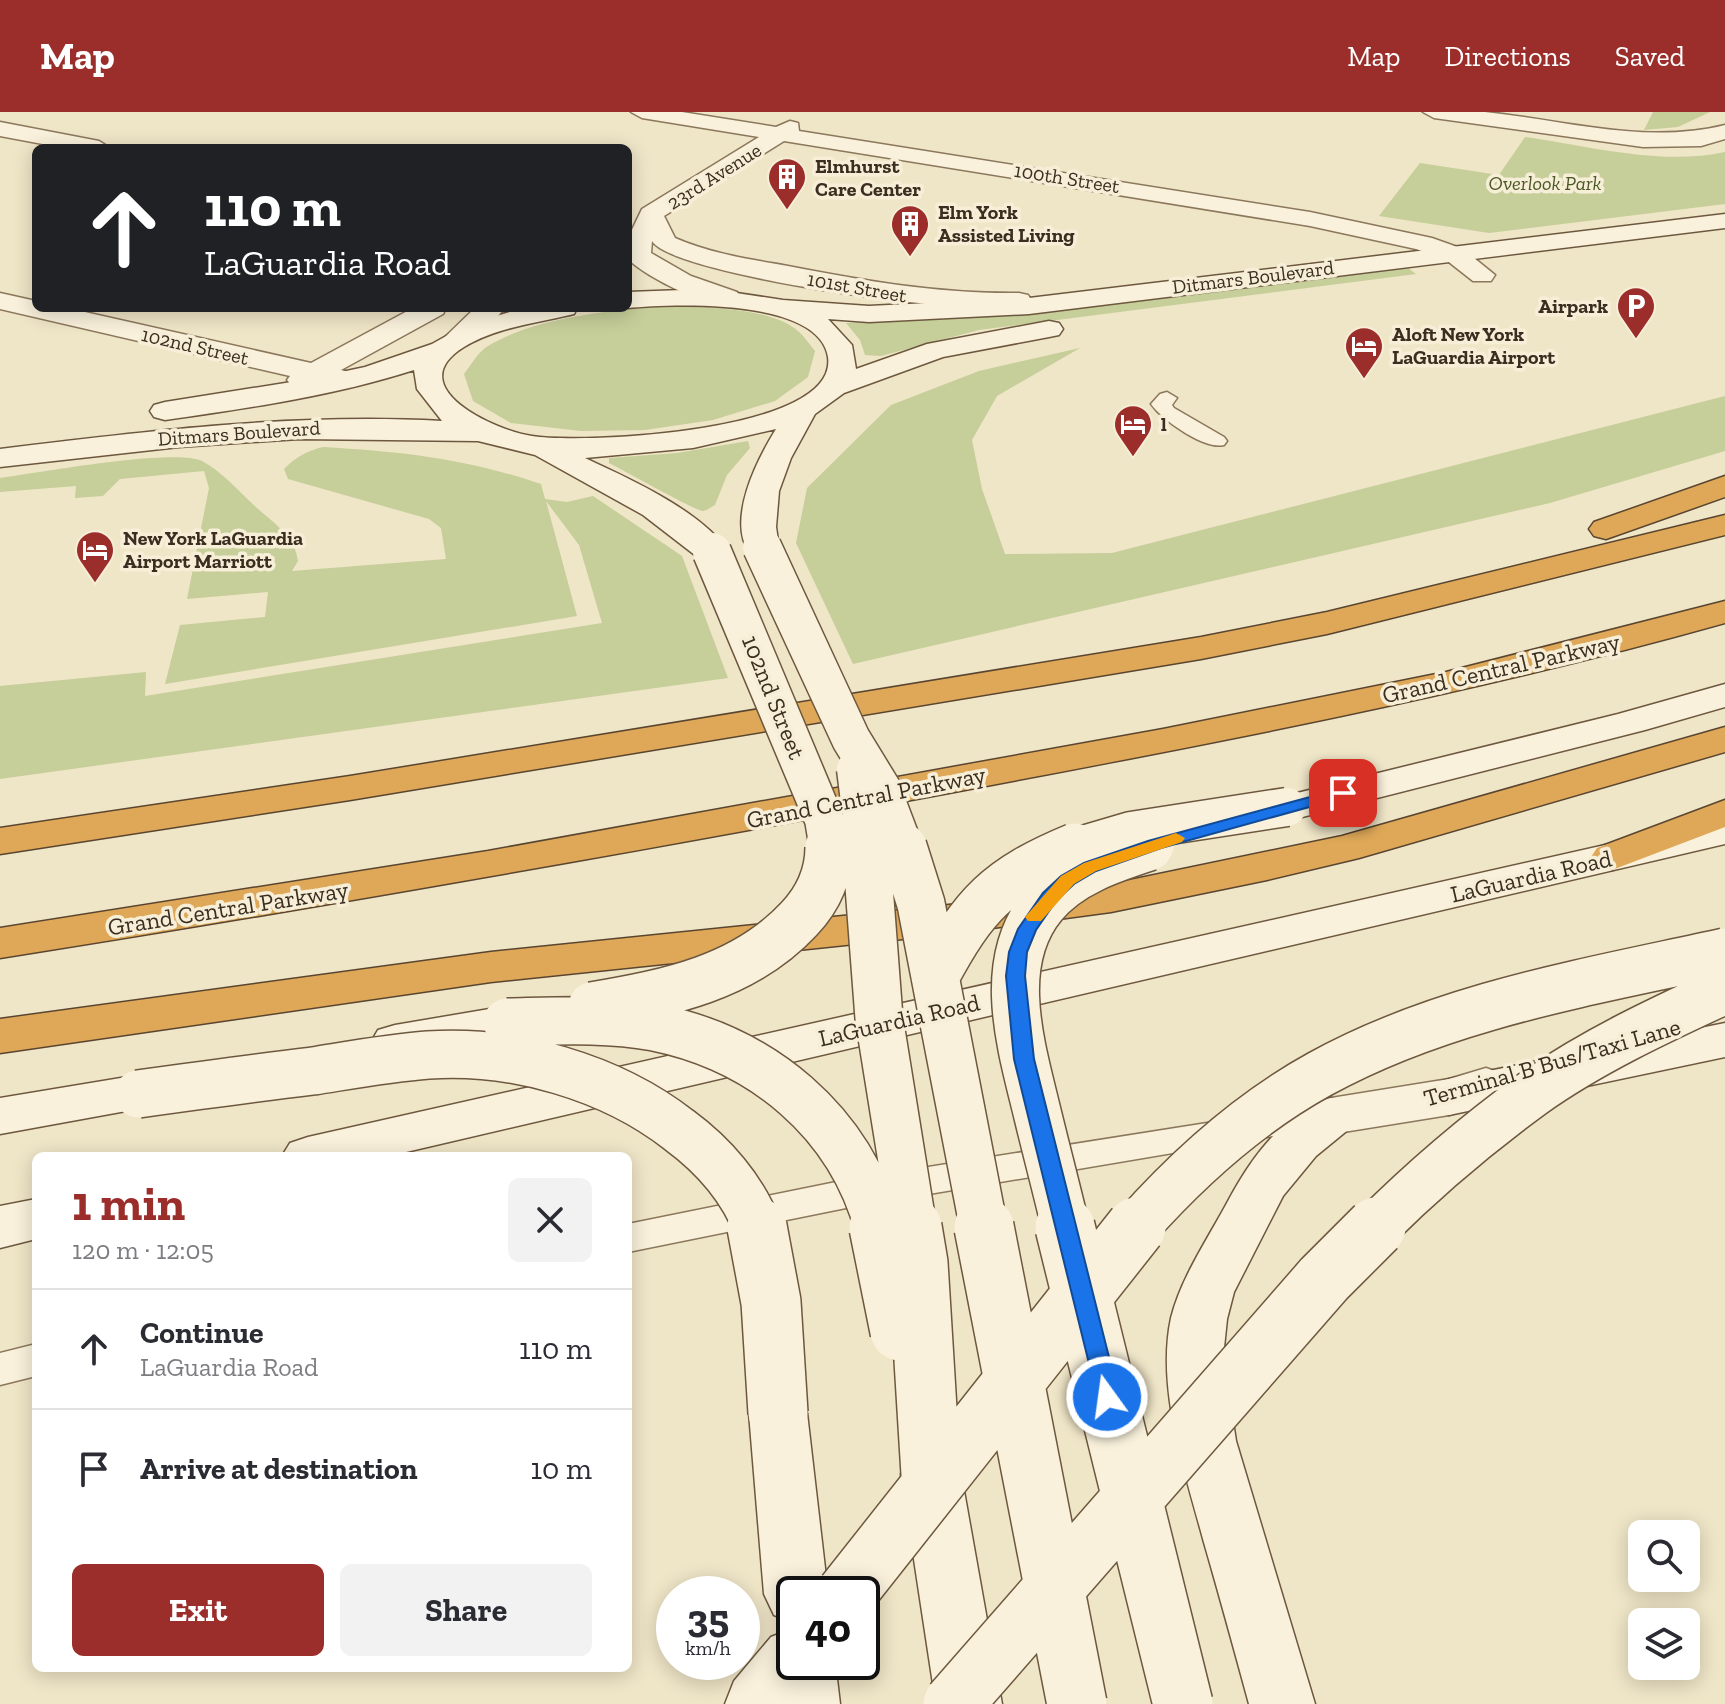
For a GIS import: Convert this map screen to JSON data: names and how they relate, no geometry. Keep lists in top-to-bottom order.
{
  "streets": {
    "highway": ["Grand Central Parkway"],
    "street": [
      "23rd Avenue",
      "100th Street",
      "Ditmars Boulevard",
      "101st Street",
      "102nd Street",
      "LaGuardia Road",
      "Terminal B Bus/Taxi Lane"
    ]
  },
  "crossings": [
    ["23rd Avenue", "100th Street"],
    ["23rd Avenue", "101st Street"],
    ["100th Street", "Ditmars Boulevard"],
    ["Ditmars Boulevard", "101st Street"],
    ["Ditmars Boulevard", "102nd Street"]
  ],
  "parks": ["Overlook Park"],
  "places": {
    "building": ["Elmhurst Care Center", "Elm York Assisted Living"],
    "parking": ["Airpark"],
    "hotel": ["Aloft New York LaGuardia Airport", "l", "New York LaGuardia Airport Marriott"]
  },
  "page": {
    "header": "Map",
    "nav": ["Map", "Directions", "Saved"],
    "turn": ["110 m", "LaGuardia Road"],
    "heading": ["1 min", "120 m · 12:05"],
    "list": [
      {
        "name": "Continue",
        "note": "LaGuardia Road",
        "value": "110 m"
      },
      {
        "name": "Arrive at destination",
        "value": "10 m"
      }
    ],
    "buttons": ["Exit", "Share"],
    "speed": "35 km/h",
    "limit": "40"
  }
}
